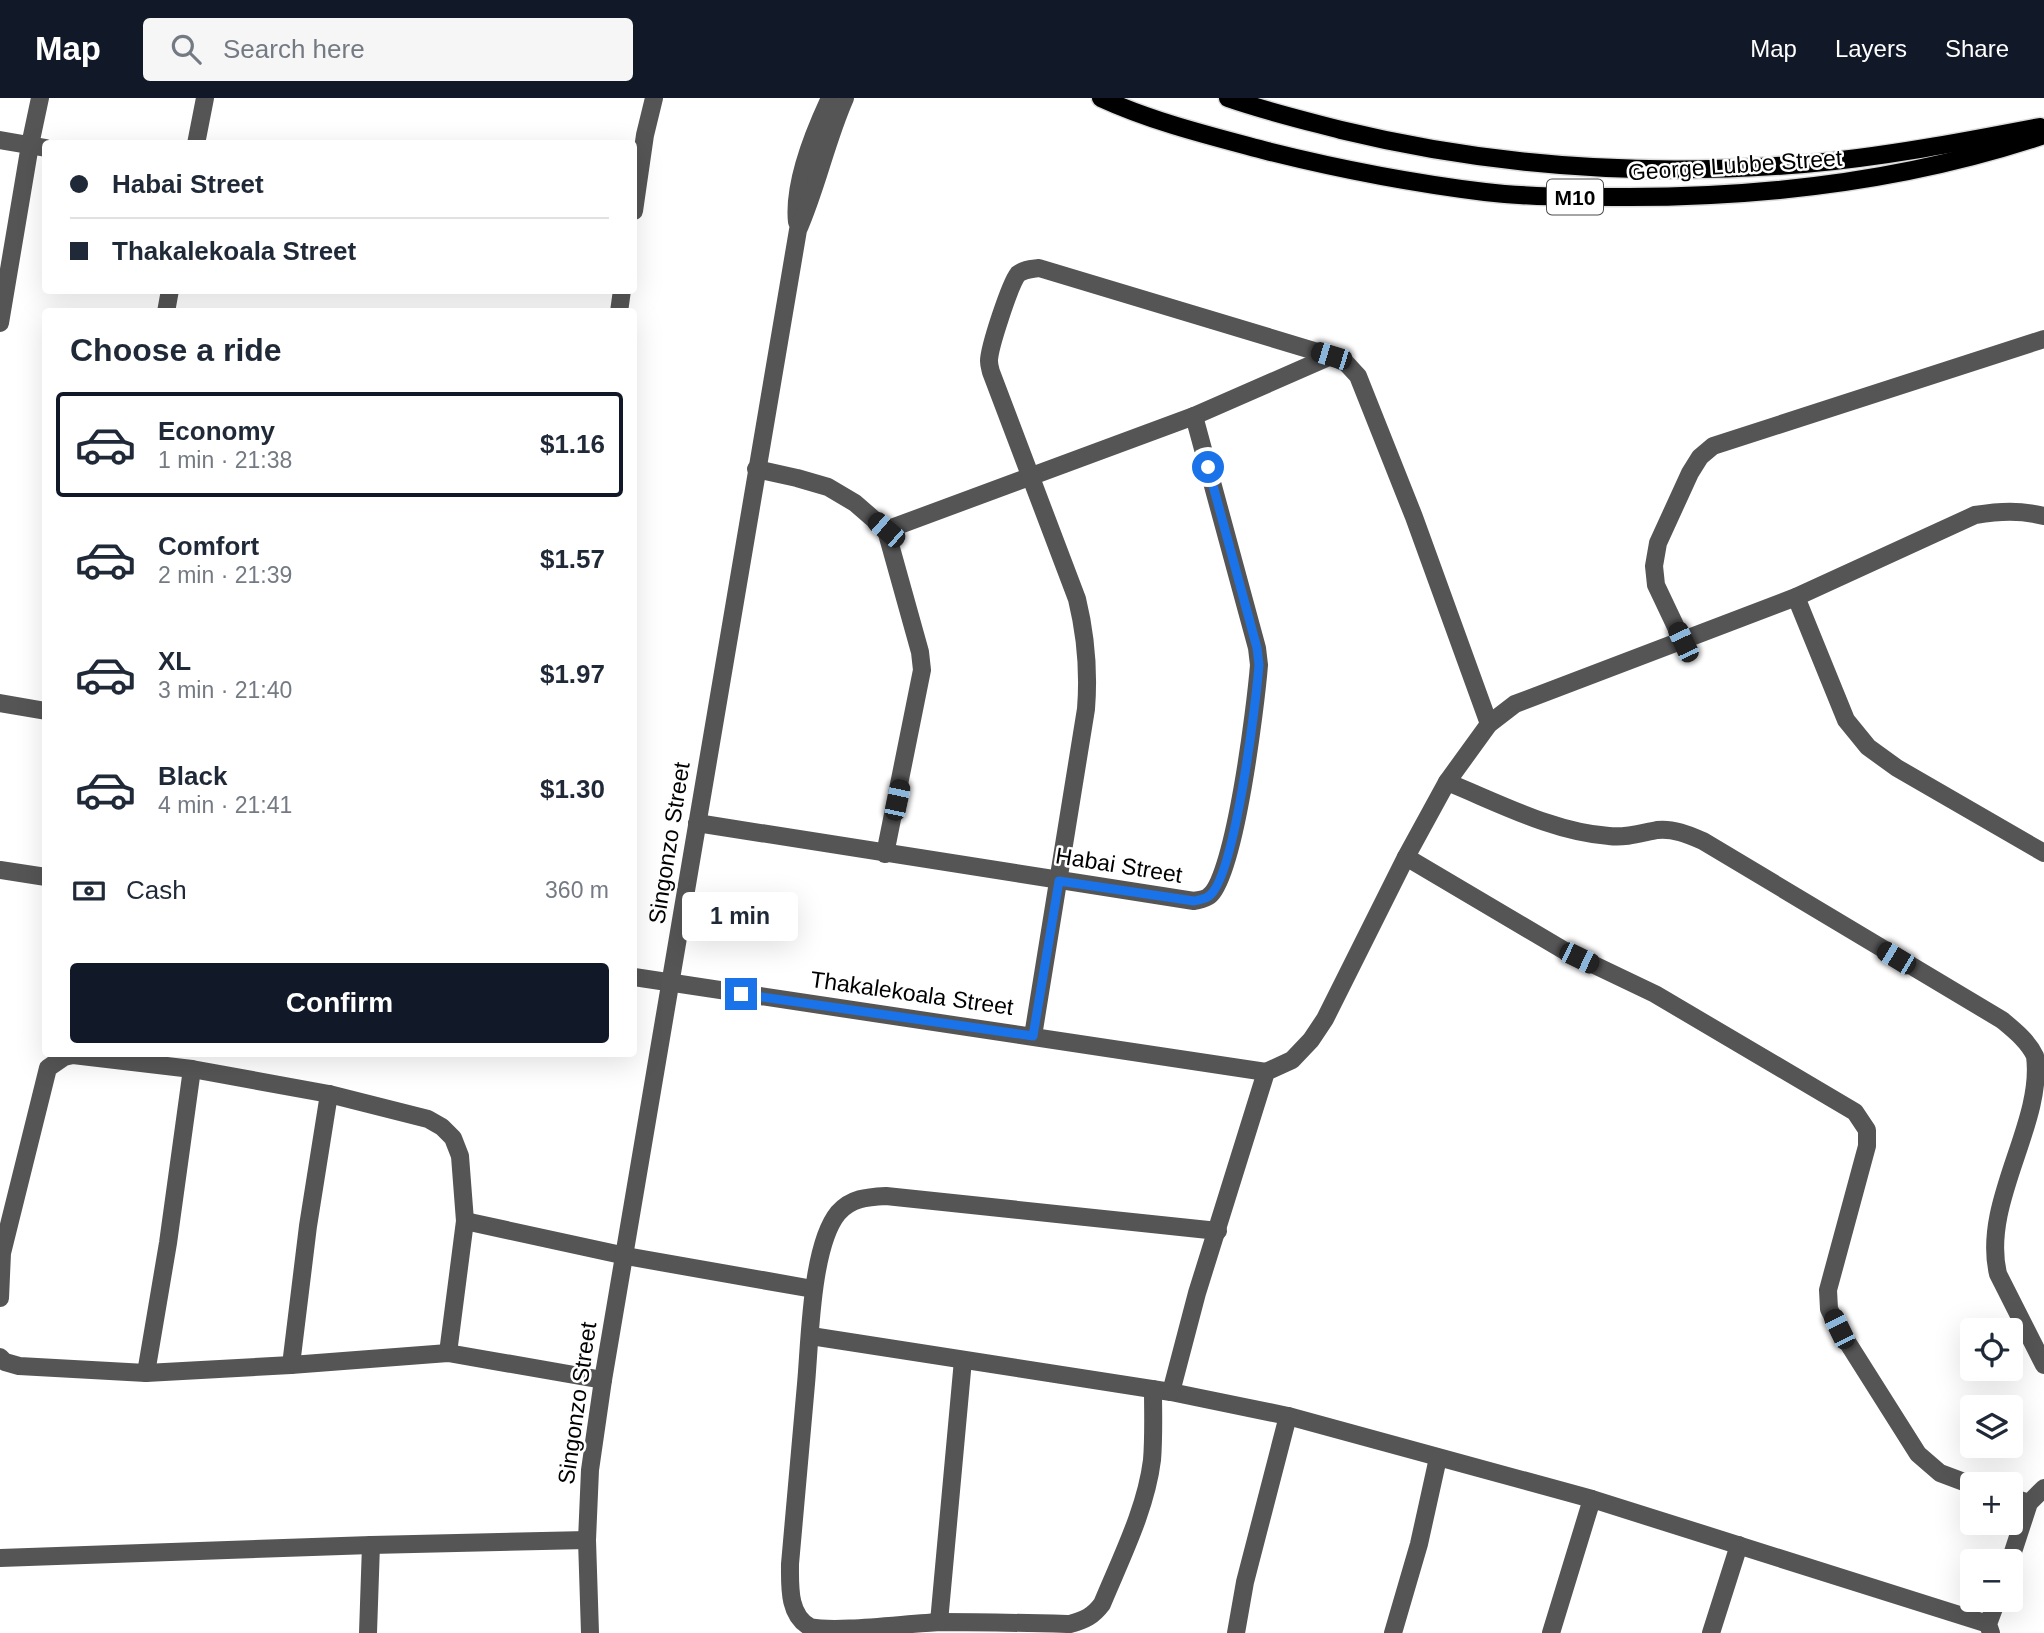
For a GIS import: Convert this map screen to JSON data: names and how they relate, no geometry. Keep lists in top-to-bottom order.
{
  "streets": {
    "main road": ["George Lubbe Street", "M10"],
    "street": ["Singonzo Street", "Habai Street", "Thakalekoala Street"]
  },
  "crossings": [
    ["Singonzo Street", "Habai Street"],
    ["Singonzo Street", "Thakalekoala Street"]
  ],
  "page": {
    "header": "Map",
    "search": "Search here",
    "nav": ["Map", "Layers", "Share"],
    "banner": ["Habai Street", "Thakalekoala Street"],
    "heading": "Choose a ride",
    "list": [
      {
        "name": "Economy",
        "note": "1 min · 21:38",
        "value": "$1.16"
      },
      {
        "name": "Comfort",
        "note": "2 min · 21:39",
        "value": "$1.57"
      },
      {
        "name": "XL",
        "note": "3 min · 21:40",
        "value": "$1.97"
      },
      {
        "name": "Black",
        "note": "4 min · 21:41",
        "value": "$1.30"
      }
    ],
    "pay": ["Cash", "360 m"],
    "bubble": "1 min",
    "buttons": "Confirm",
    "map_buttons": ["+", "−"]
  }
}
